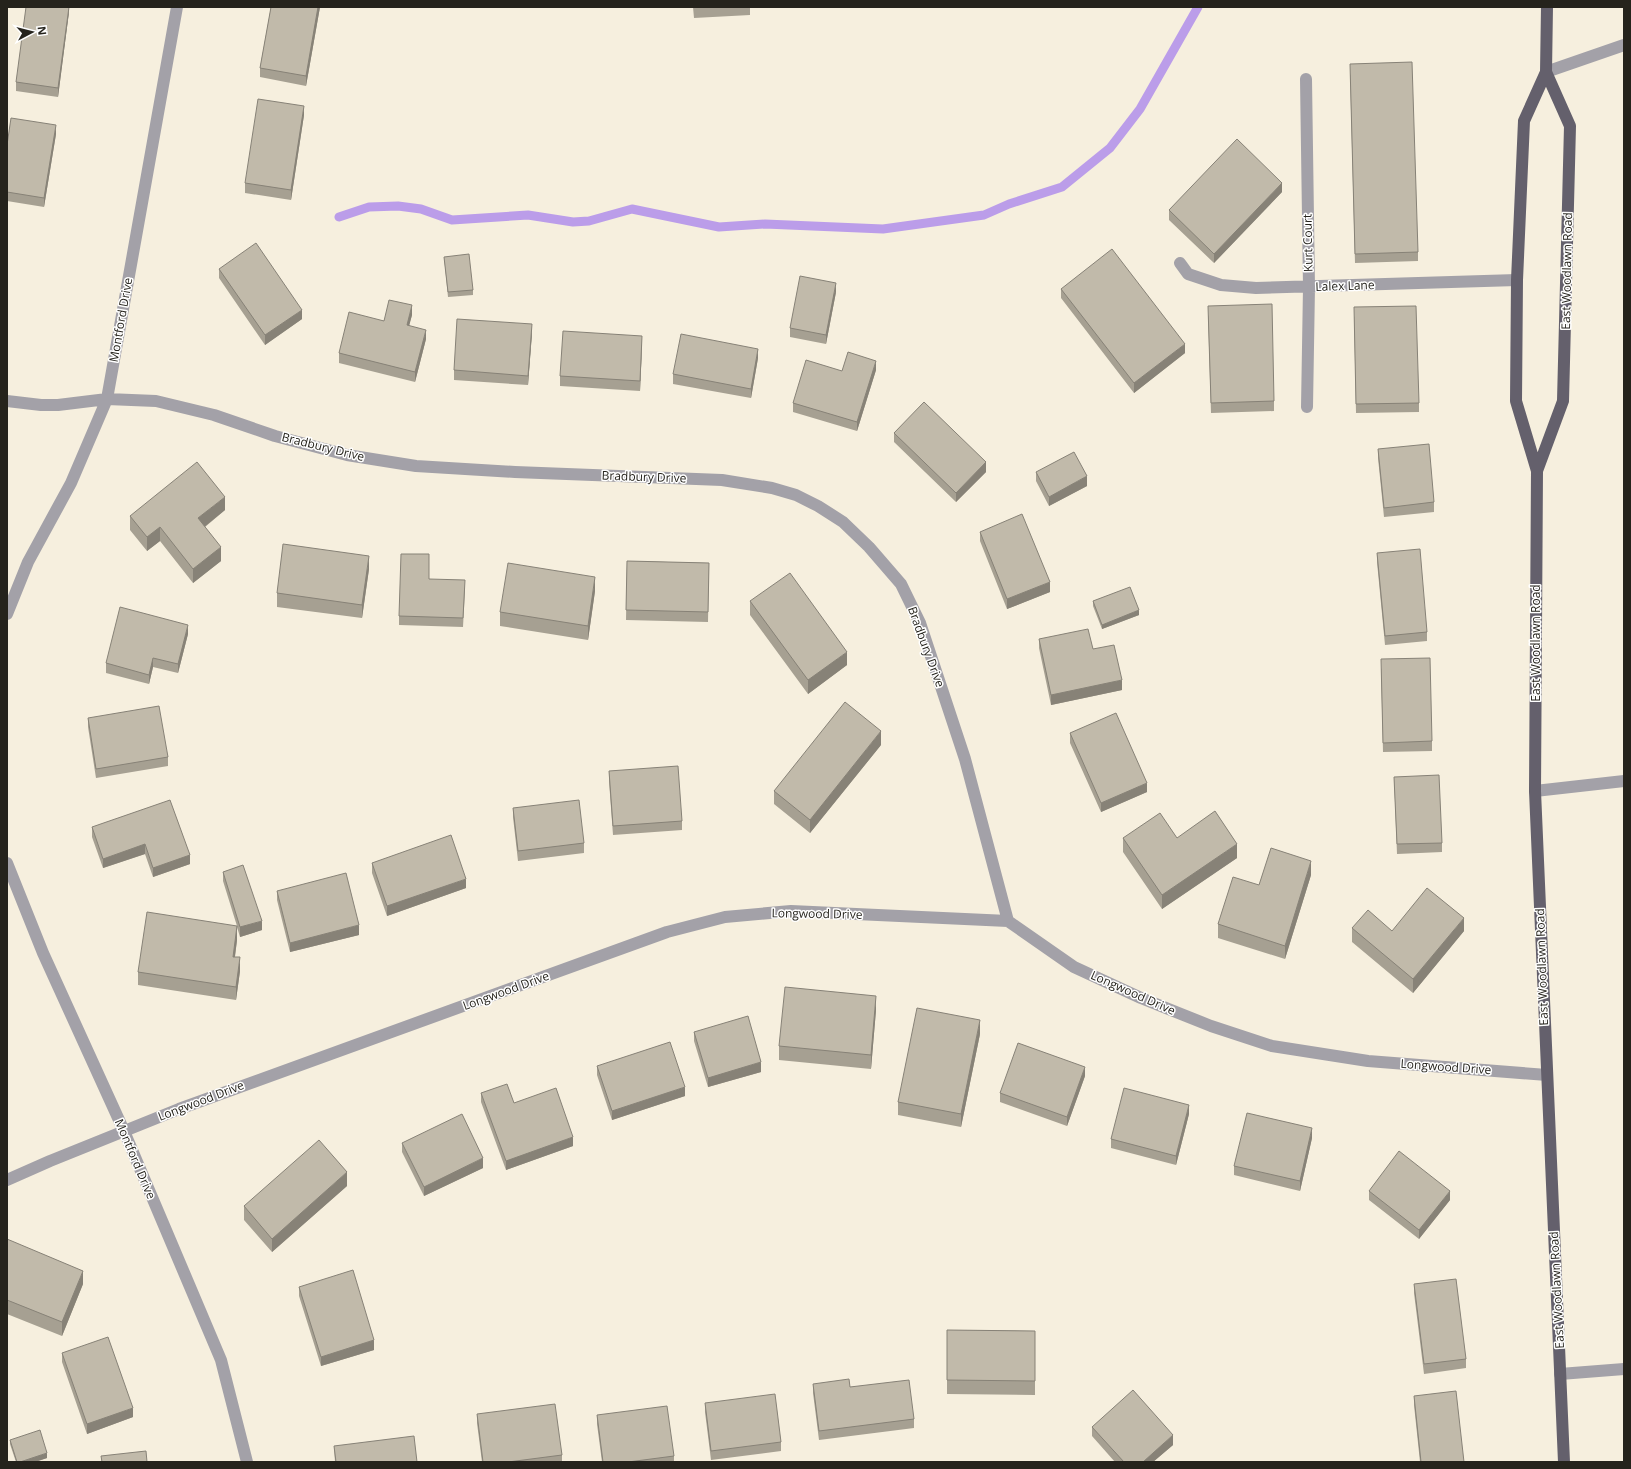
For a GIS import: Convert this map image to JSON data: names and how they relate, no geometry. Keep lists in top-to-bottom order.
{
  "streets": {
    "main road": ["East Woodlawn Road"],
    "street": [
      "Kurt Court",
      "Lalex Lane",
      "Montford Drive",
      "Bradbury Drive",
      "Longwood Drive"
    ]
  },
  "crossings": [
    ["Kurt Court", "Lalex Lane"],
    ["East Woodlawn Road", "Lalex Lane"],
    ["East Woodlawn Road", "Longwood Drive"],
    ["Montford Drive", "Bradbury Drive"],
    ["Montford Drive", "Longwood Drive"],
    ["Bradbury Drive", "Longwood Drive"]
  ],
  "north": "right"
}
